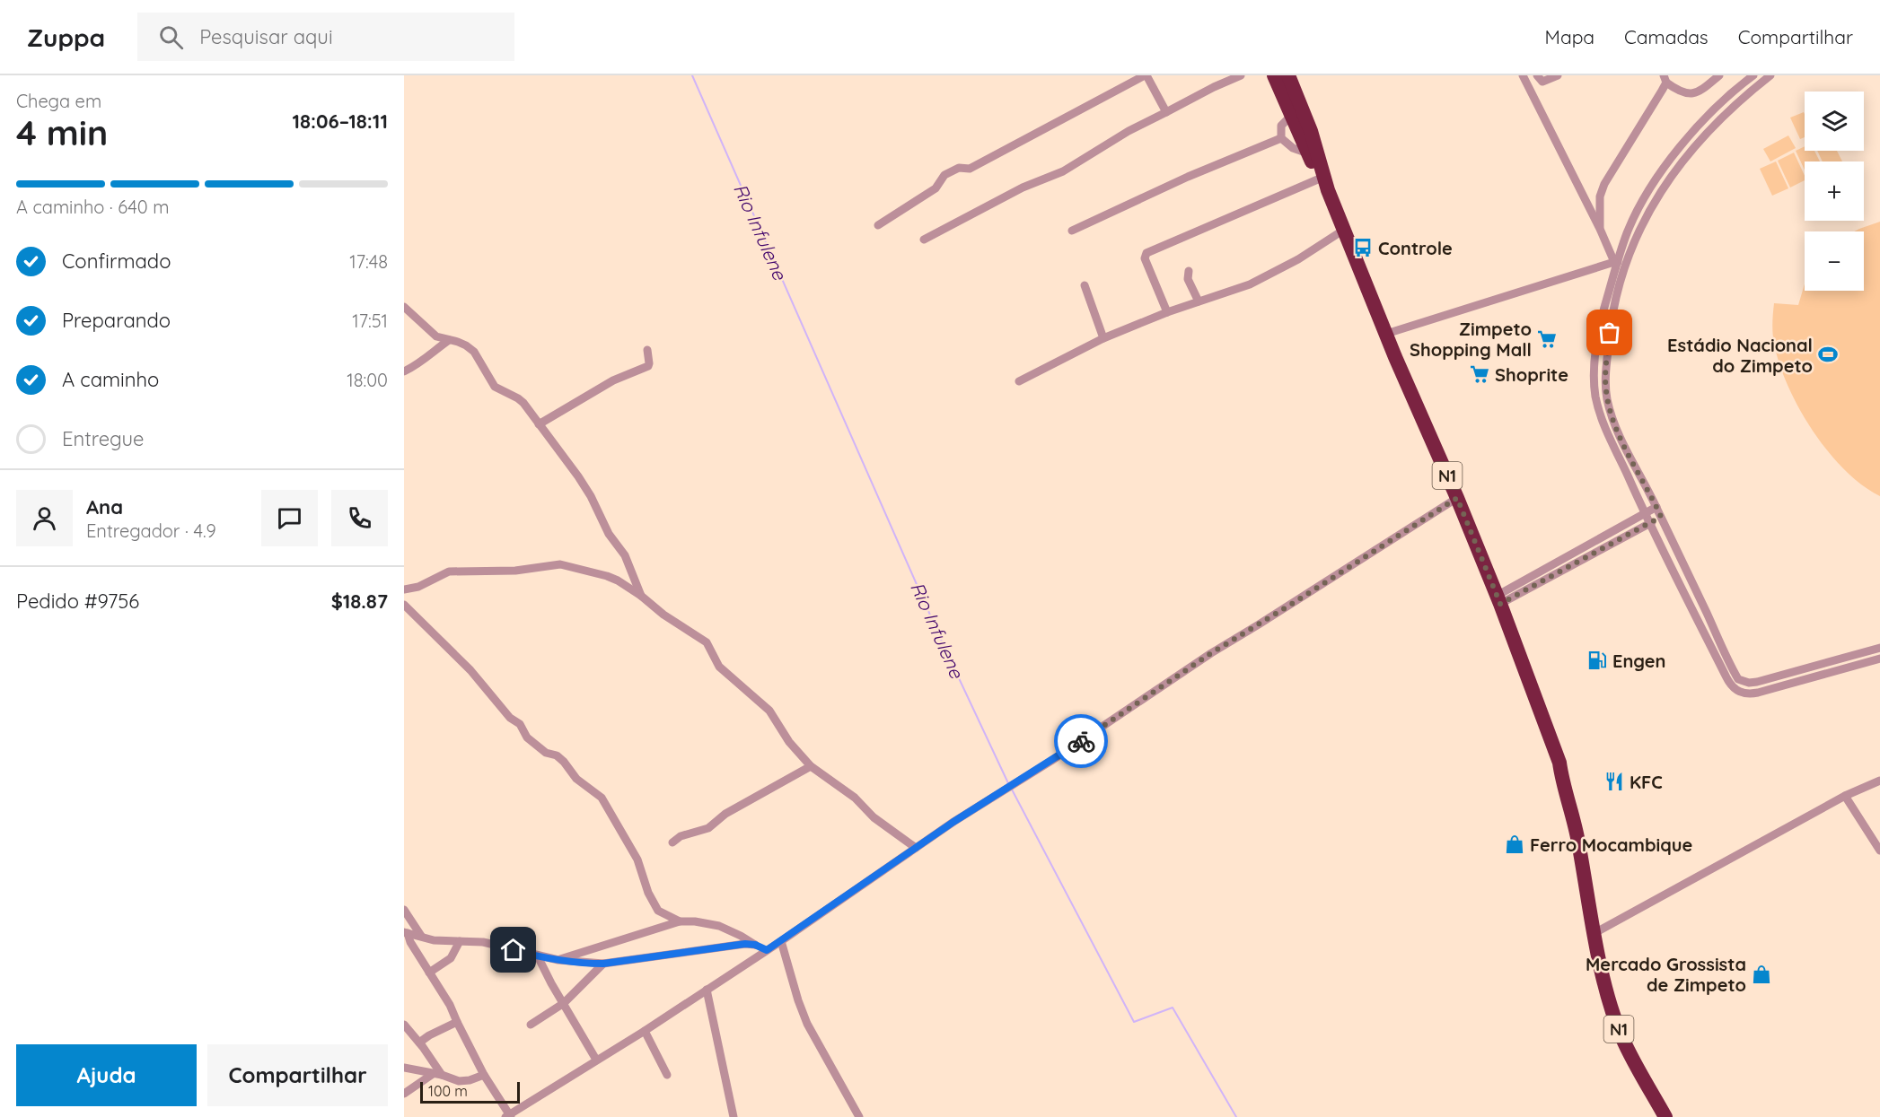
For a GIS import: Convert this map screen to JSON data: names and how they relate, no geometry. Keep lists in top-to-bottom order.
{
  "streets": {
    "highway": ["N1"]
  },
  "water": ["Rio Infulene"],
  "places": {
    "bus stop": ["Controle"],
    "supermarket": ["Zimpeto Shopping Mall", "Shoprite"],
    "sports": ["Estádio Nacional do Zimpeto"],
    "fuel station": ["Engen"],
    "restaurant": ["KFC"],
    "shop": ["Ferro Mocambique", "Mercado Grossista de Zimpeto"]
  },
  "scale_bar": "100 m",
  "page": {
    "header": "Zuppa",
    "search": "Pesquisar aqui",
    "nav": ["Mapa", "Camadas", "Compartilhar"],
    "heading": ["4 min", "Chega em", "18:06–18:11"],
    "panel": [
      "Ana",
      "Entregador · 4.9",
      "Pedido #9756",
      "$18.87"
    ],
    "map_buttons": ["+", "−"],
    "bar": "A caminho · 640 m",
    "list": [
      ["Confirmado", "17:48"],
      ["Preparando", "17:51"],
      ["A caminho", "18:00"],
      "Entregue"
    ],
    "buttons": ["Ajuda", "Compartilhar"],
    "scale": "100 m"
  }
}
